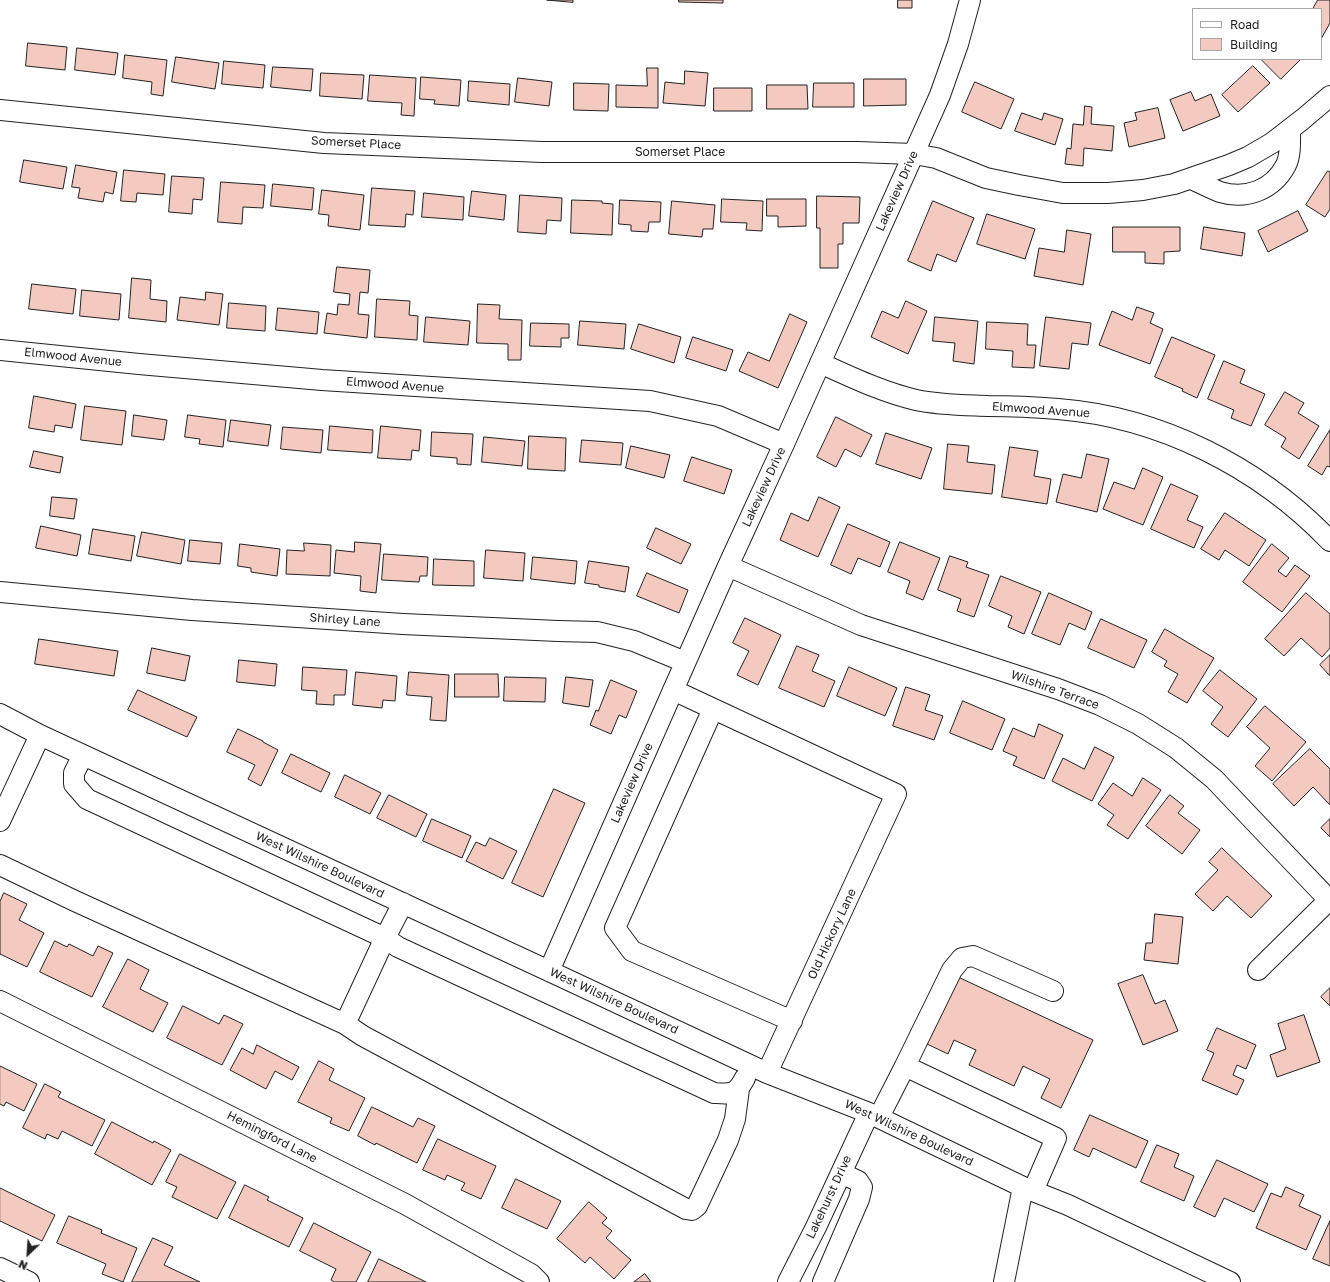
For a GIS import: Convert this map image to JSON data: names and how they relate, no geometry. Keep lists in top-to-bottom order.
{
  "streets": {
    "street": [
      "Somerset Place",
      "Lakeview Drive",
      "Elmwood Avenue",
      "Shirley Lane",
      "Wilshire Terrace",
      "West Wilshire Boulevard",
      "Old Hickory Lane",
      "Hemingford Lane",
      "Lakehurst Drive"
    ]
  },
  "crossings": [
    ["Somerset Place", "Lakeview Drive"],
    ["Lakeview Drive", "Elmwood Avenue"],
    ["Lakeview Drive", "Shirley Lane"],
    ["Lakeview Drive", "Wilshire Terrace"],
    ["Lakeview Drive", "West Wilshire Boulevard"],
    ["West Wilshire Boulevard", "Old Hickory Lane"],
    ["West Wilshire Boulevard", "Lakehurst Drive"]
  ],
  "legend": ["Road", "Building"],
  "north": "bottom left"
}
